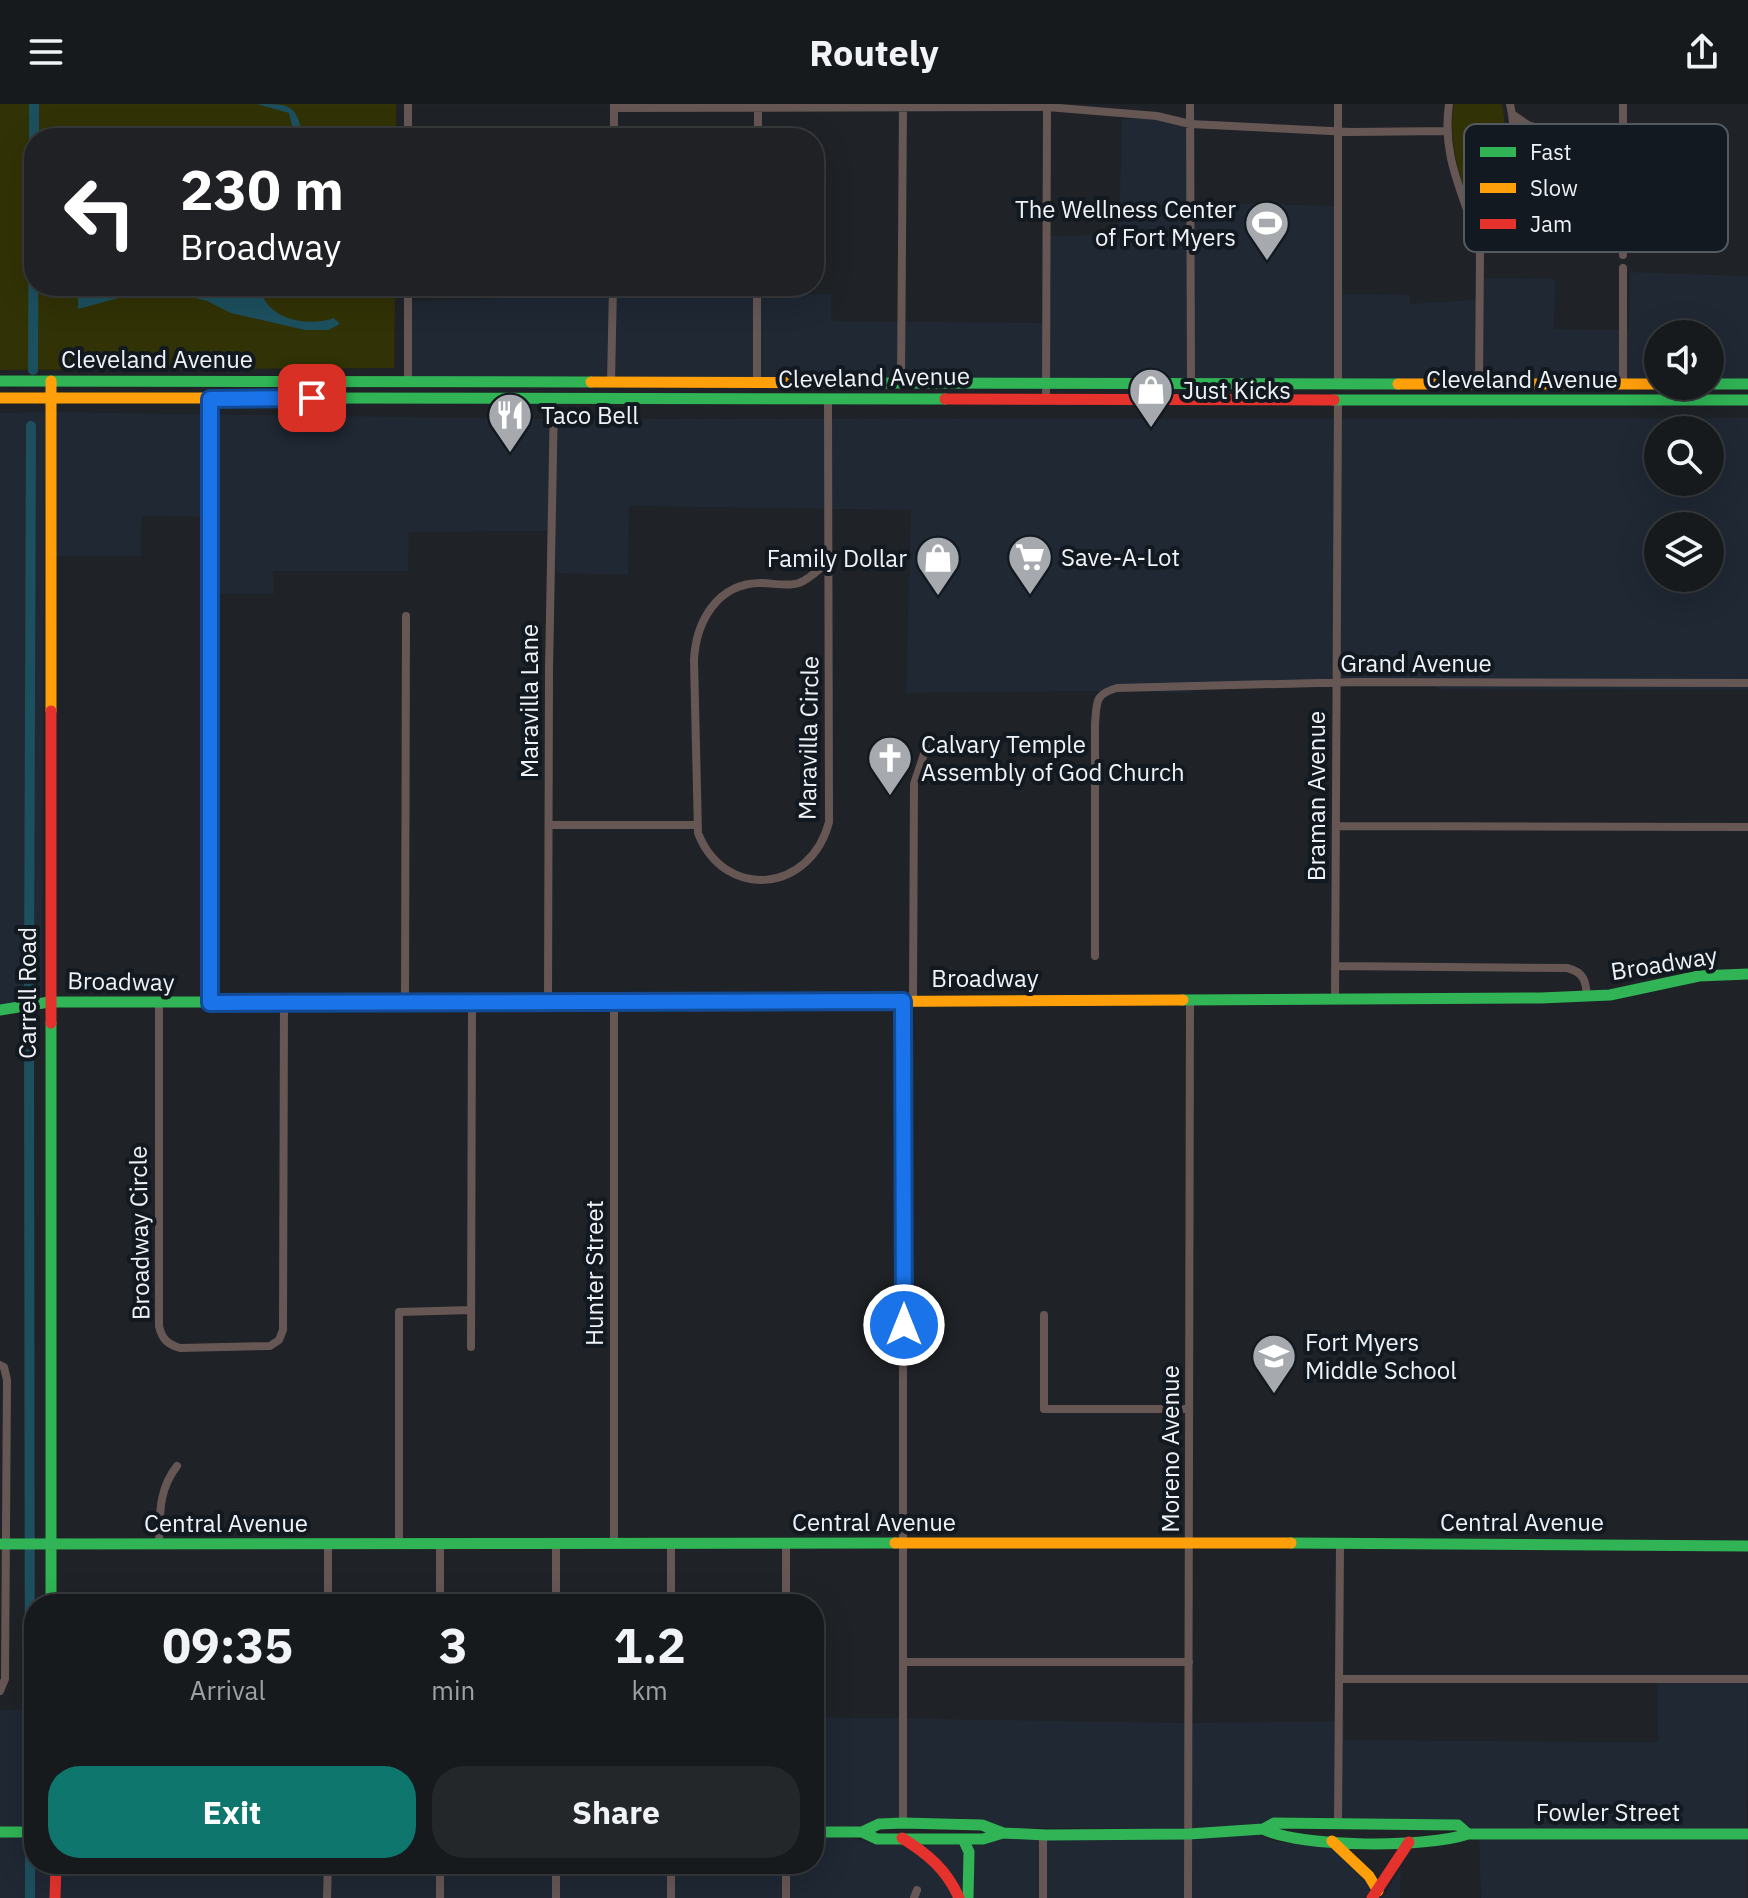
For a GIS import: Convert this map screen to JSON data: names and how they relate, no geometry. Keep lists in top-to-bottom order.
{
  "streets": {
    "main road": [
      "Cleveland Avenue",
      "Broadway",
      "Carrell Road",
      "Central Avenue",
      "Fowler Street"
    ],
    "street": [
      "Grand Avenue",
      "Maravilla Lane",
      "Maravilla Circle",
      "Braman Avenue",
      "Broadway Circle",
      "Hunter Street",
      "Moreno Avenue"
    ]
  },
  "crossings": [
    ["Cleveland Avenue", "Maravilla Lane"],
    ["Cleveland Avenue", "Maravilla Circle"],
    ["Cleveland Avenue", "Braman Avenue"],
    ["Cleveland Avenue", "Carrell Road"],
    ["Grand Avenue", "Braman Avenue"],
    ["Maravilla Lane", "Broadway"],
    ["Braman Avenue", "Broadway"],
    ["Broadway", "Carrell Road"],
    ["Broadway", "Broadway Circle"],
    ["Broadway", "Hunter Street"],
    ["Broadway", "Moreno Avenue"],
    ["Carrell Road", "Central Avenue"],
    ["Hunter Street", "Central Avenue"],
    ["Moreno Avenue", "Central Avenue"],
    ["Moreno Avenue", "Fowler Street"]
  ],
  "places": {
    "sports": ["The Wellness Center of Fort Myers"],
    "shop": ["Just Kicks", "Family Dollar"],
    "restaurant": ["Taco Bell"],
    "supermarket": ["Save-A-Lot"],
    "church": ["Calvary Temple Assembly of God Church"],
    "school or university": ["Fort Myers Middle School"]
  },
  "legend": ["Fast", "Slow", "Jam"],
  "page": {
    "header": "Routely",
    "turn": ["230 m", "Broadway"],
    "eta": [
      "09:35",
      "Arrival",
      "3",
      "min",
      "1.2",
      "km"
    ],
    "buttons": ["Exit", "Share"]
  }
}
